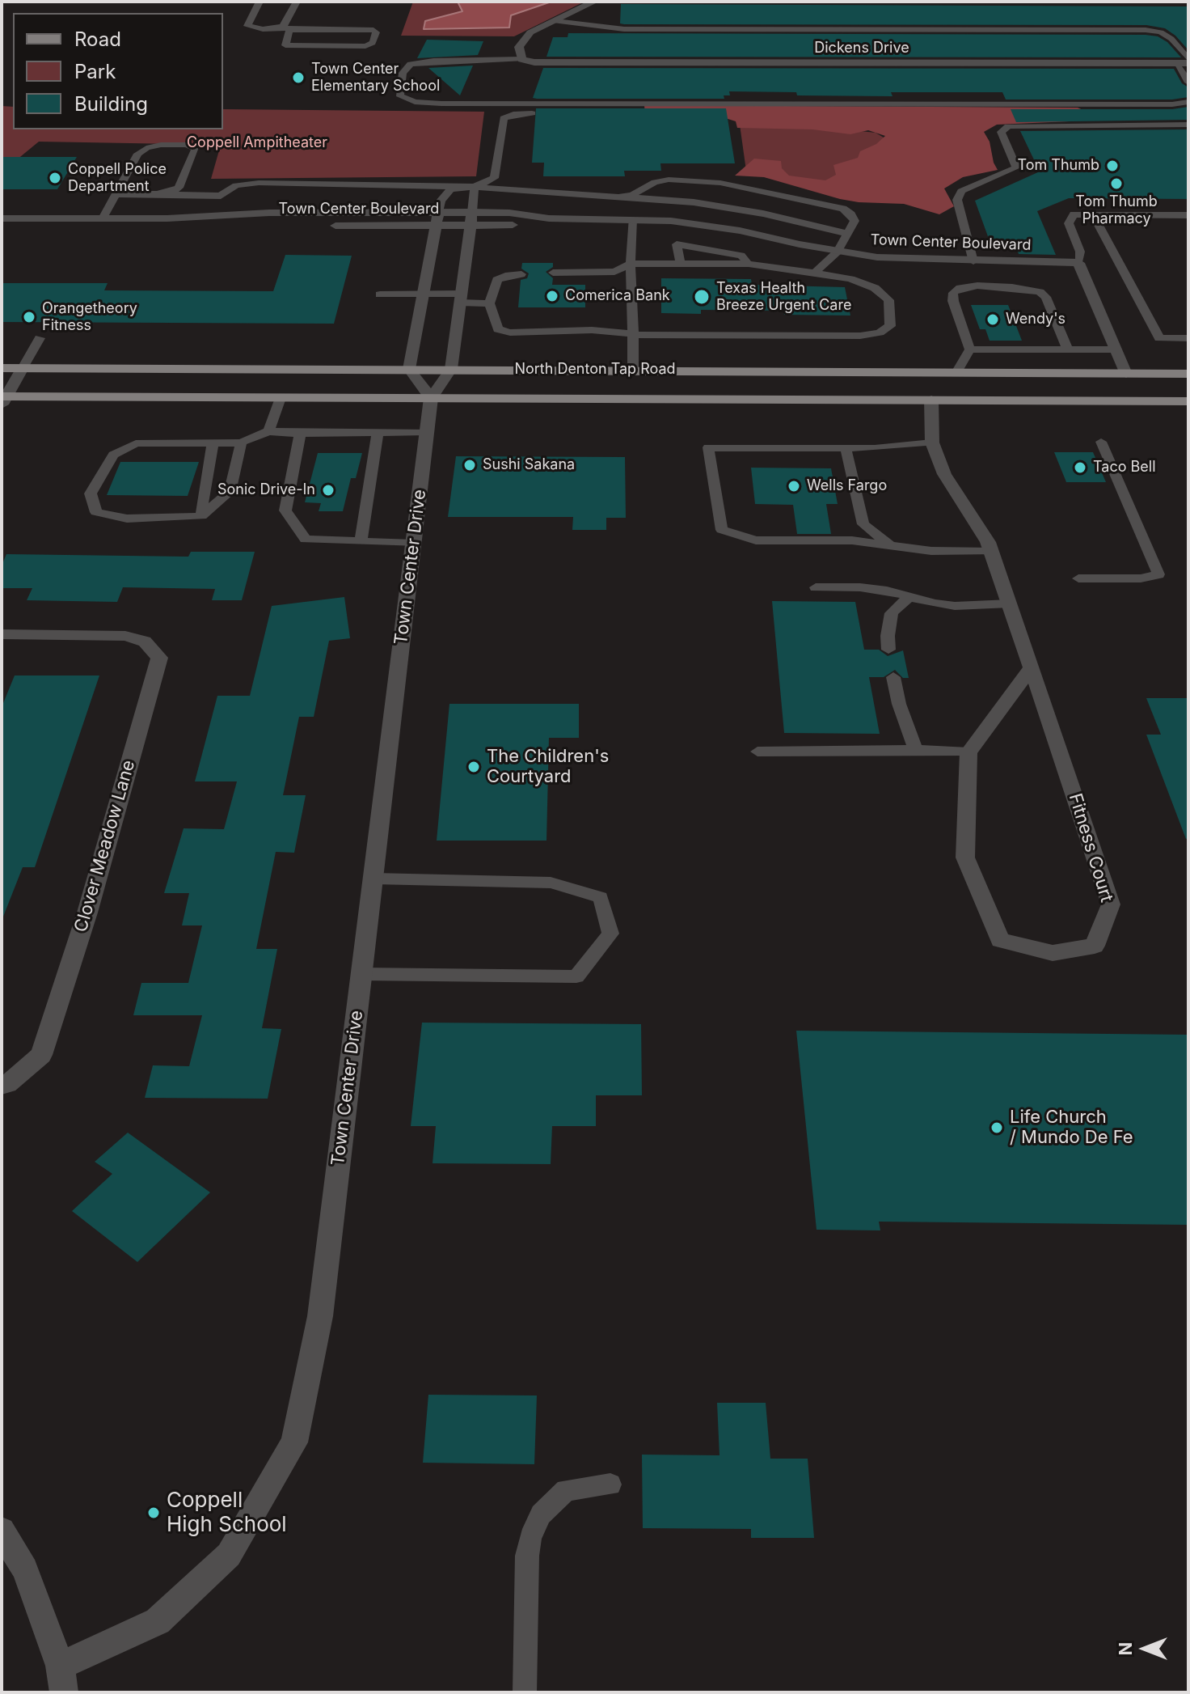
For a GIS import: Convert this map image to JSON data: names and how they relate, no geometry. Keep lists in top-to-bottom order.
{
  "streets": {
    "main road": ["North Denton Tap Road"],
    "street": [
      "Dickens Drive",
      "Town Center Boulevard",
      "Town Center Drive",
      "Clover Meadow Lane",
      "Fitness Court"
    ]
  },
  "crossings": [
    ["Town Center Boulevard", "Town Center Drive"],
    ["North Denton Tap Road", "Town Center Drive"],
    ["North Denton Tap Road", "Fitness Court"]
  ],
  "parks": ["Coppell Ampitheater"],
  "places": [
    "Town Center Elementary School",
    "Tom Thumb",
    "Coppell Police Department",
    "Tom Thumb Pharmacy",
    "Comerica Bank",
    "Texas Health Breeze Urgent Care",
    "Orangetheory Fitness",
    "Wendy's",
    "Sushi Sakana",
    "Taco Bell",
    "Wells Fargo",
    "Sonic Drive-In",
    "The Children's Courtyard",
    "Life Church / Mundo De Fe",
    "Coppell High School"
  ],
  "legend": ["Road", "Park", "Building"],
  "north": "left"
}
